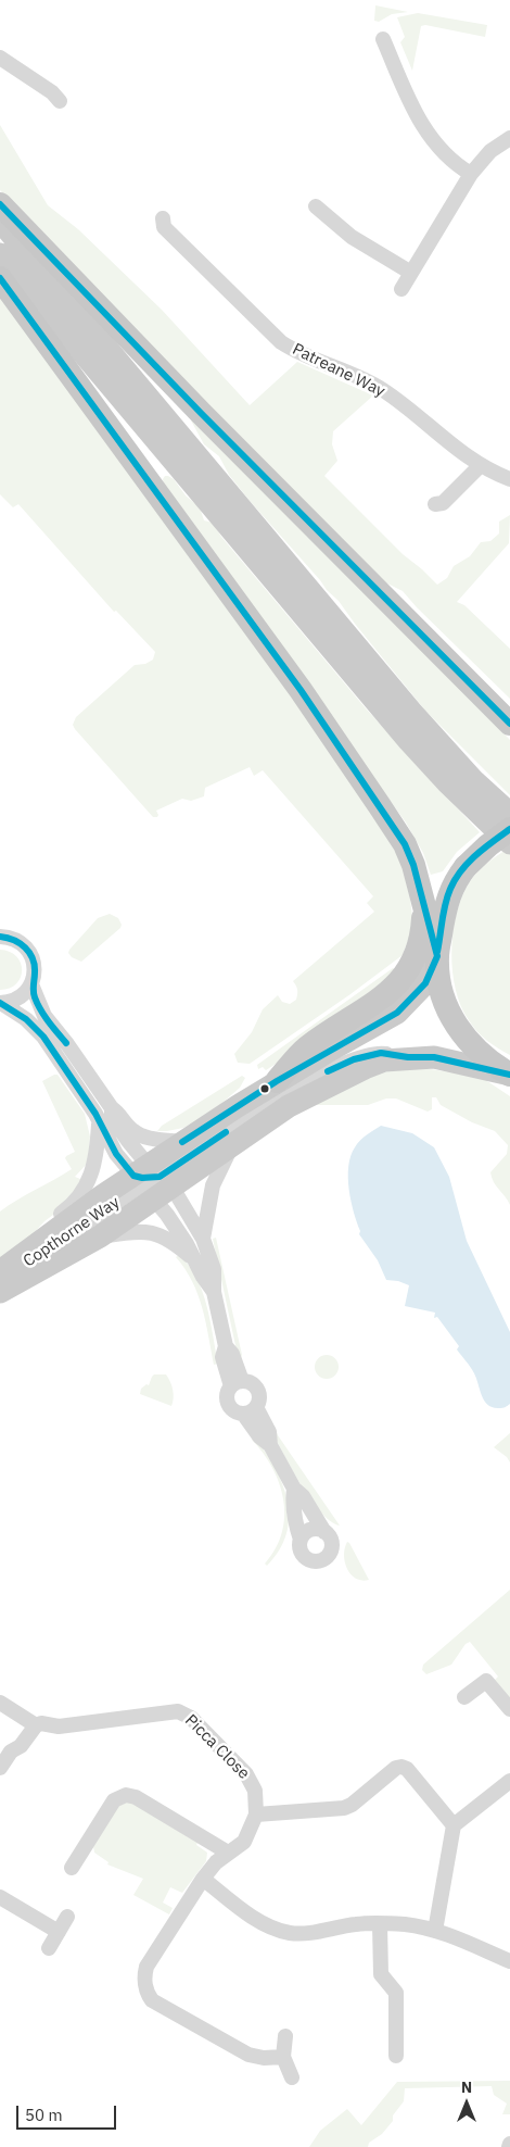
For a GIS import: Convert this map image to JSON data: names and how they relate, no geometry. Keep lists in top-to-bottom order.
{
  "streets": {
    "street": ["Patreane Way", "Copthorne Way", "Picca Close"]
  },
  "scale_bar": "50 m",
  "north": "top"
}
